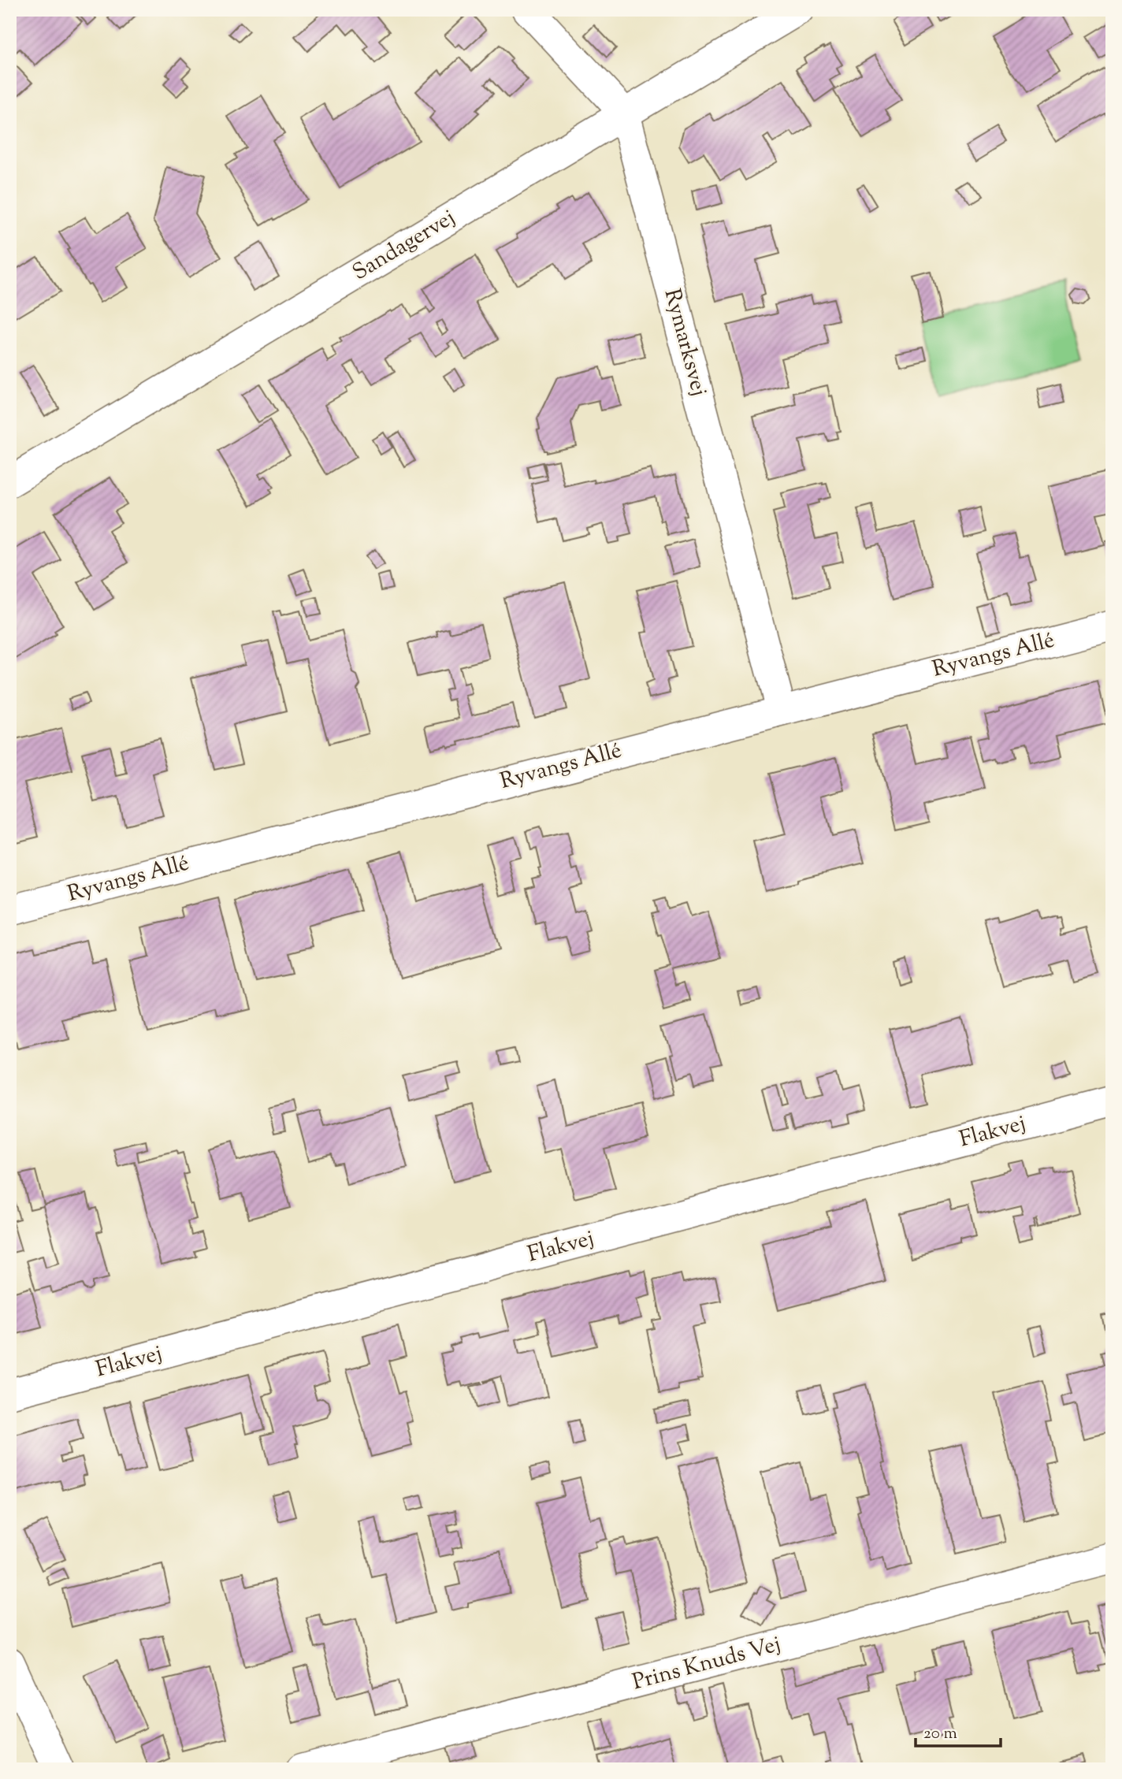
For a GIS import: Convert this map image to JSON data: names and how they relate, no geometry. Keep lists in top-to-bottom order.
{
  "streets": {
    "street": [
      "Sandagervej",
      "Rymarksvej",
      "Ryvangs Allé",
      "Flakvej",
      "Prins Knuds Vej"
    ]
  },
  "crossings": [
    ["Sandagervej", "Rymarksvej"],
    ["Rymarksvej", "Ryvangs Allé"]
  ],
  "scale_bar": "20 m"
}
